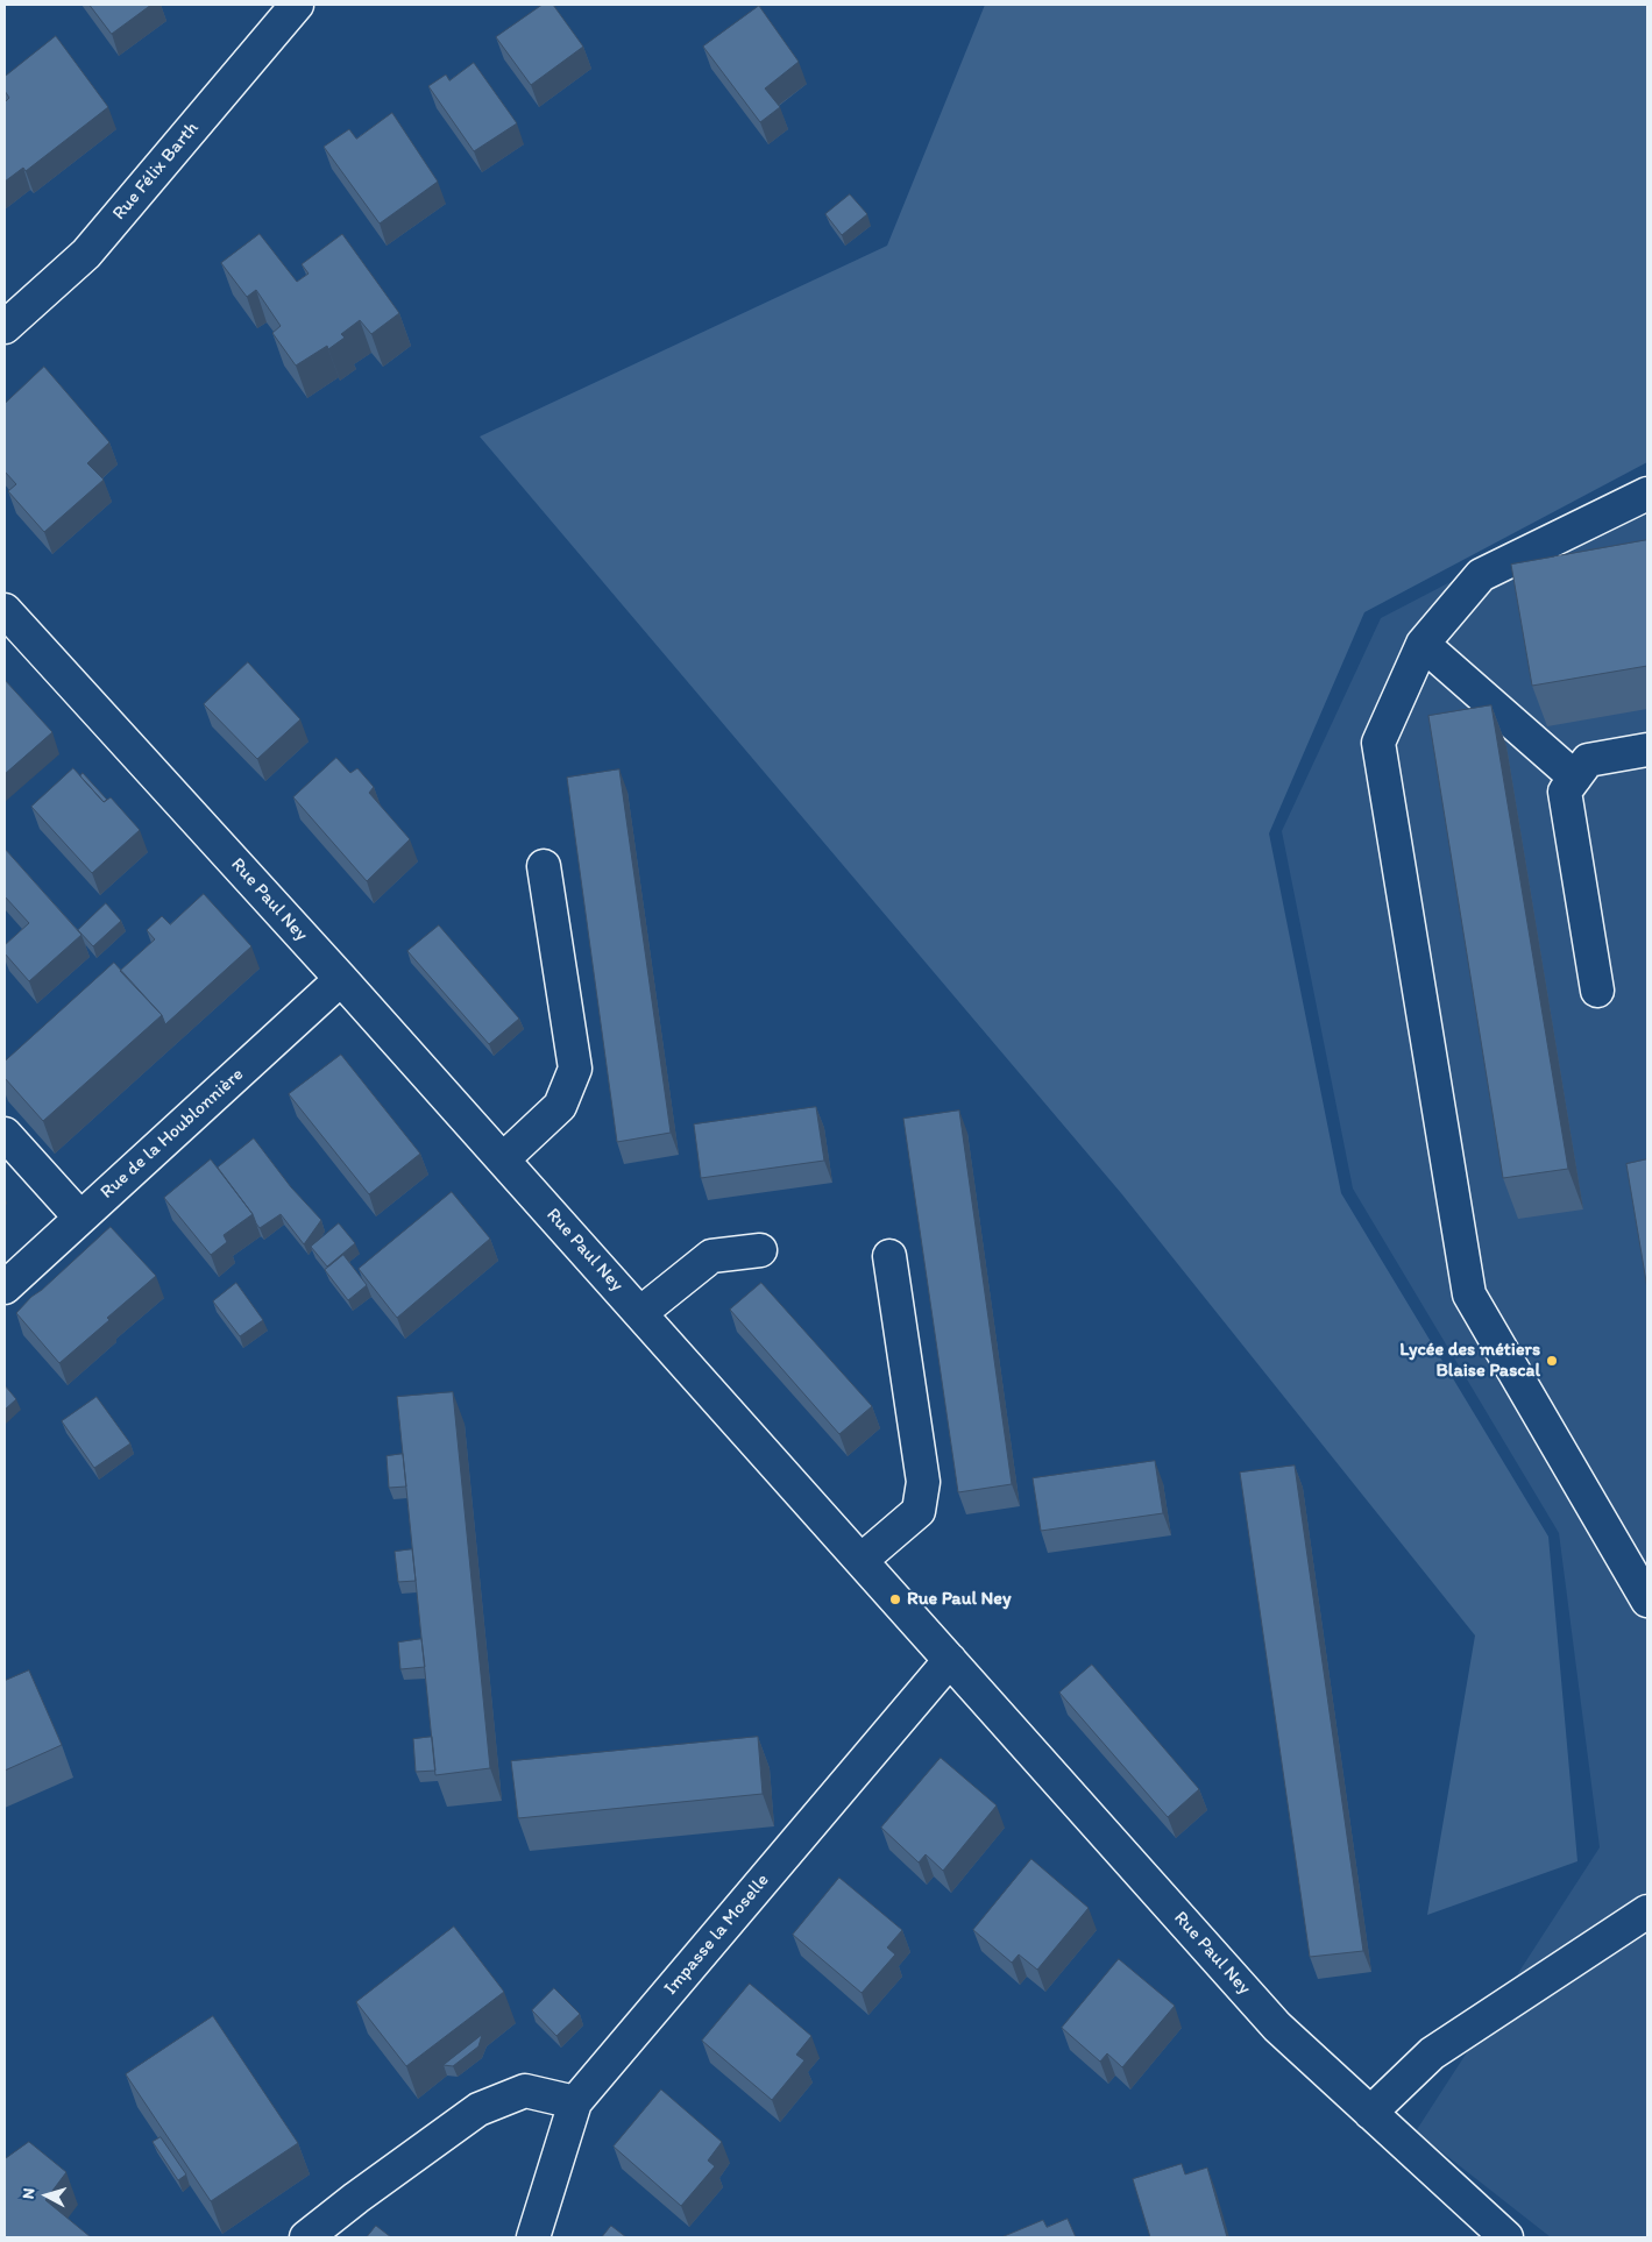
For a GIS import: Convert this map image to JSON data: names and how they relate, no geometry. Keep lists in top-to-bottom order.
{
  "streets": {
    "street": [
      "Rue Félix Barth",
      "Rue Paul Ney",
      "Rue de la Houblonnière",
      "Impasse la Moselle"
    ]
  },
  "crossings": [
    ["Rue Paul Ney", "Rue de la Houblonnière"],
    ["Rue Paul Ney", "Impasse la Moselle"]
  ],
  "places": ["Lycée des métiers Blaise Pascal", "Rue Paul Ney"],
  "north": "left"
}
